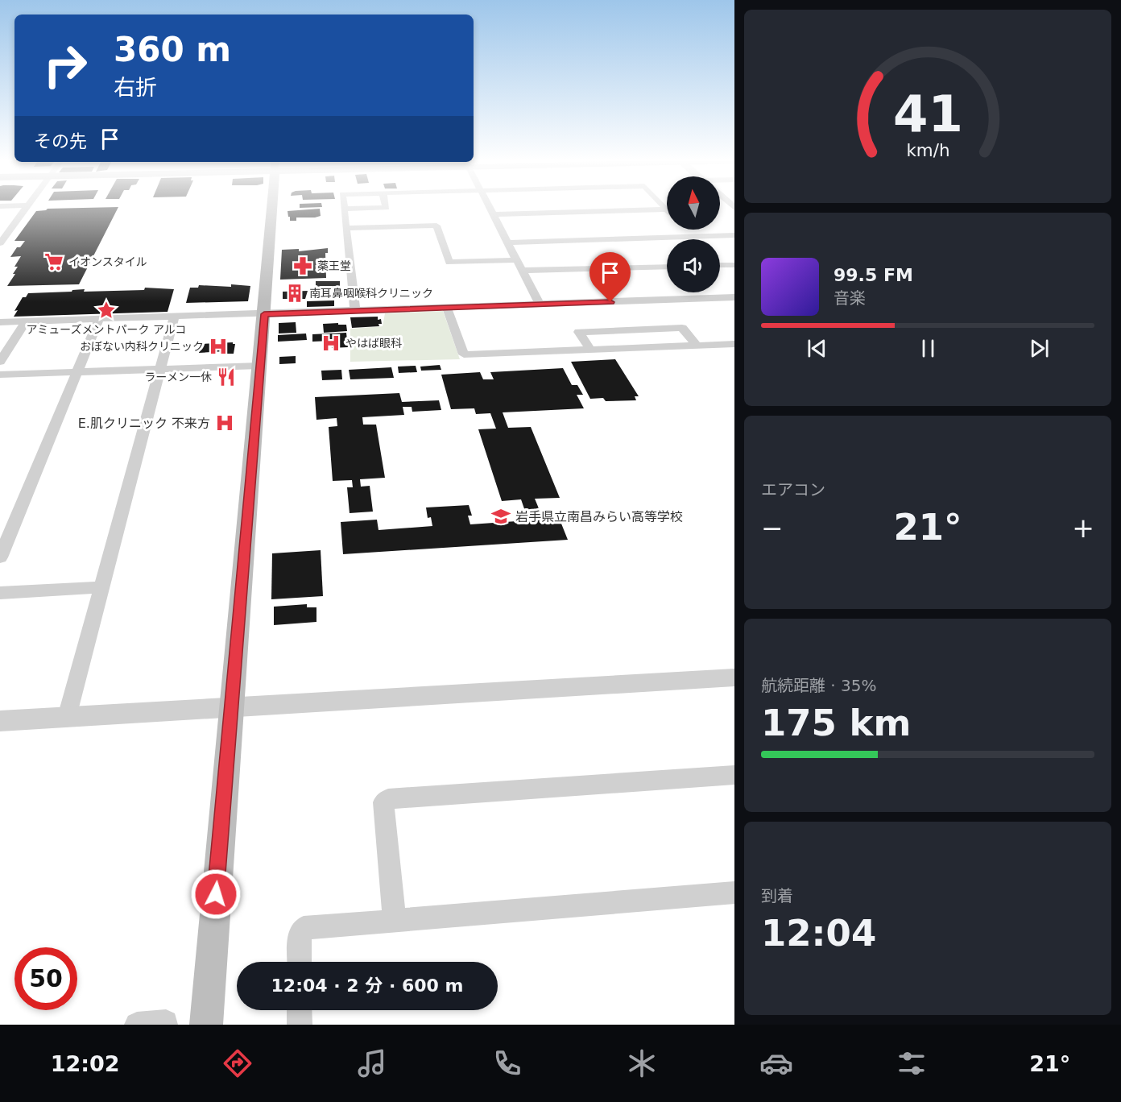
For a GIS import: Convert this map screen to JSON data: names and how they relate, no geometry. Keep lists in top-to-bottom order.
{
  "places": {
    "supermarket": ["イオンスタイル"],
    "pharmacy": ["薬王堂"],
    "building": ["南耳鼻咽喉科クリニック"],
    "place": ["アミューズメントパーク アルコ"],
    "hospital": ["やはば眼科", "おぼない内科クリニック", "E.肌クリニック 不来方"],
    "restaurant": ["ラーメン一休"],
    "school or university": ["岩手県立南昌みらい高等学校"]
  },
  "north": "top",
  "page": {
    "turn": ["360 m", "右折"],
    "then": "その先",
    "song": ["99.5 FM", "音楽"],
    "tile": [
      "エアコン",
      ["航続距離 · 35%", "175 km"],
      ["到着", "12:04"]
    ],
    "heat": ["−", "21°", "+"],
    "limit": "50",
    "trip": "12:04 · 2 分 · 600 m",
    "tabs": ["12:02", "21°"],
    "gauge": ["41", "km/h"]
  }
}
